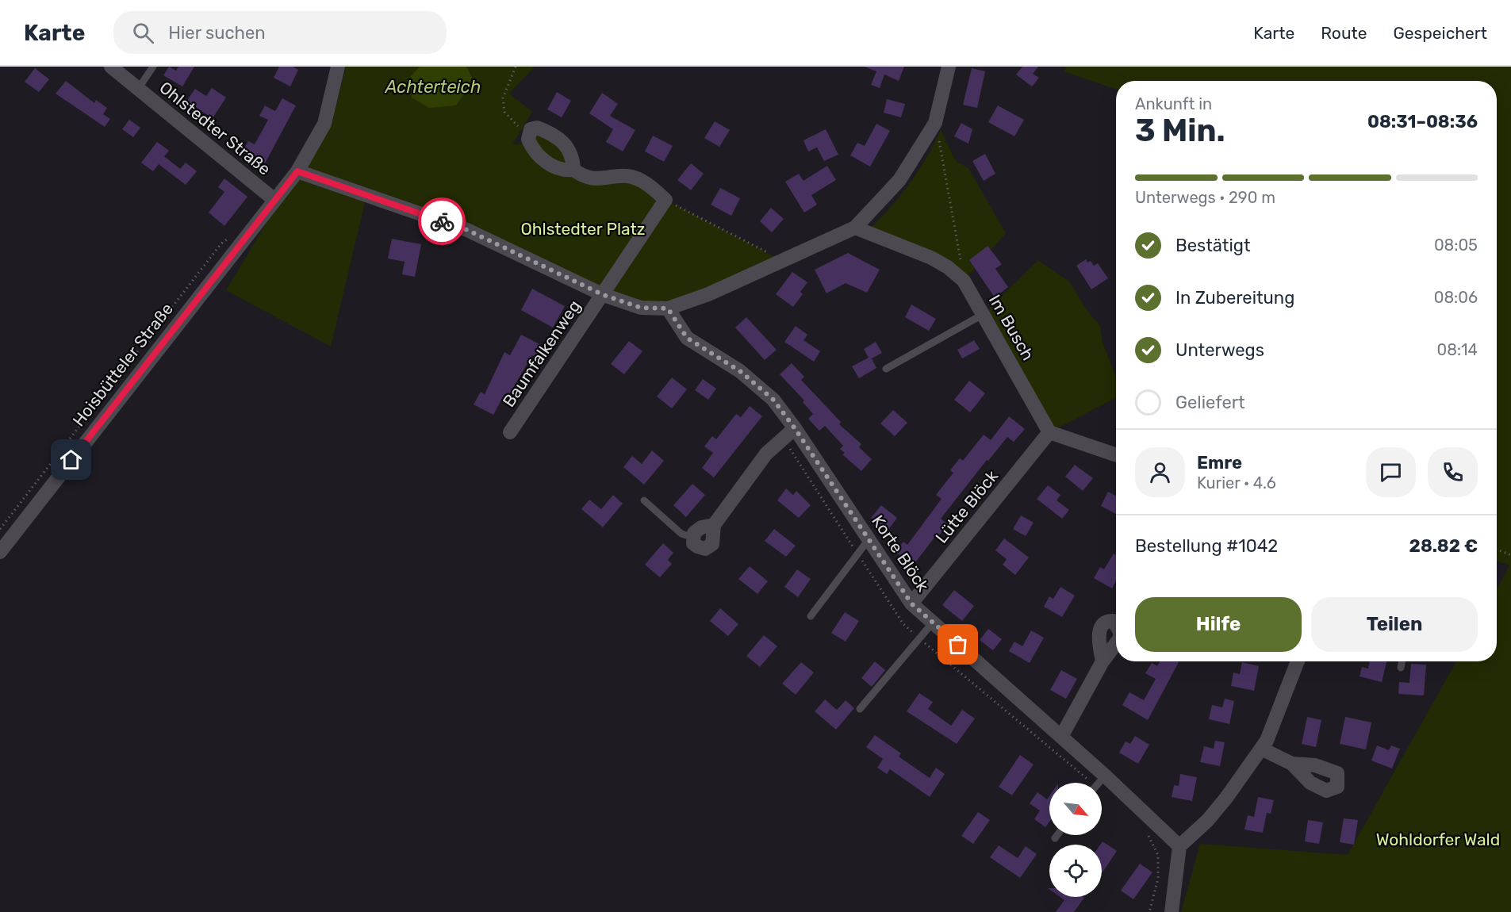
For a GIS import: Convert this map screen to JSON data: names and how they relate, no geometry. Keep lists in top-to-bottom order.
{
  "streets": {
    "street": [
      "Ohlstedter Straße",
      "Im Busch",
      "Baumfalkenweg",
      "Hoisbütteler Straße",
      "Lütte Blöck",
      "Korte Blöck"
    ]
  },
  "crossings": [
    ["Ohlstedter Straße", "Hoisbütteler Straße"],
    ["Im Busch", "Lütte Blöck"],
    ["Lütte Blöck", "Korte Blöck"]
  ],
  "water": ["Achterteich"],
  "parks": ["Ohlstedter Platz", "Wohldorfer Wald"],
  "north": "bottom right",
  "page": {
    "header": "Karte",
    "search": "Hier suchen",
    "nav": ["Karte", "Route", "Gespeichert"],
    "heading": ["3 Min.", "Ankunft in", "08:31–08:36"],
    "panel": [
      "Emre",
      "Kurier · 4.6",
      "Bestellung #1042",
      "28.82 €"
    ],
    "bar": "Unterwegs · 290 m",
    "list": [
      ["Bestätigt", "08:05"],
      ["In Zubereitung", "08:06"],
      ["Unterwegs", "08:14"],
      "Geliefert"
    ],
    "buttons": ["Hilfe", "Teilen"]
  }
}
